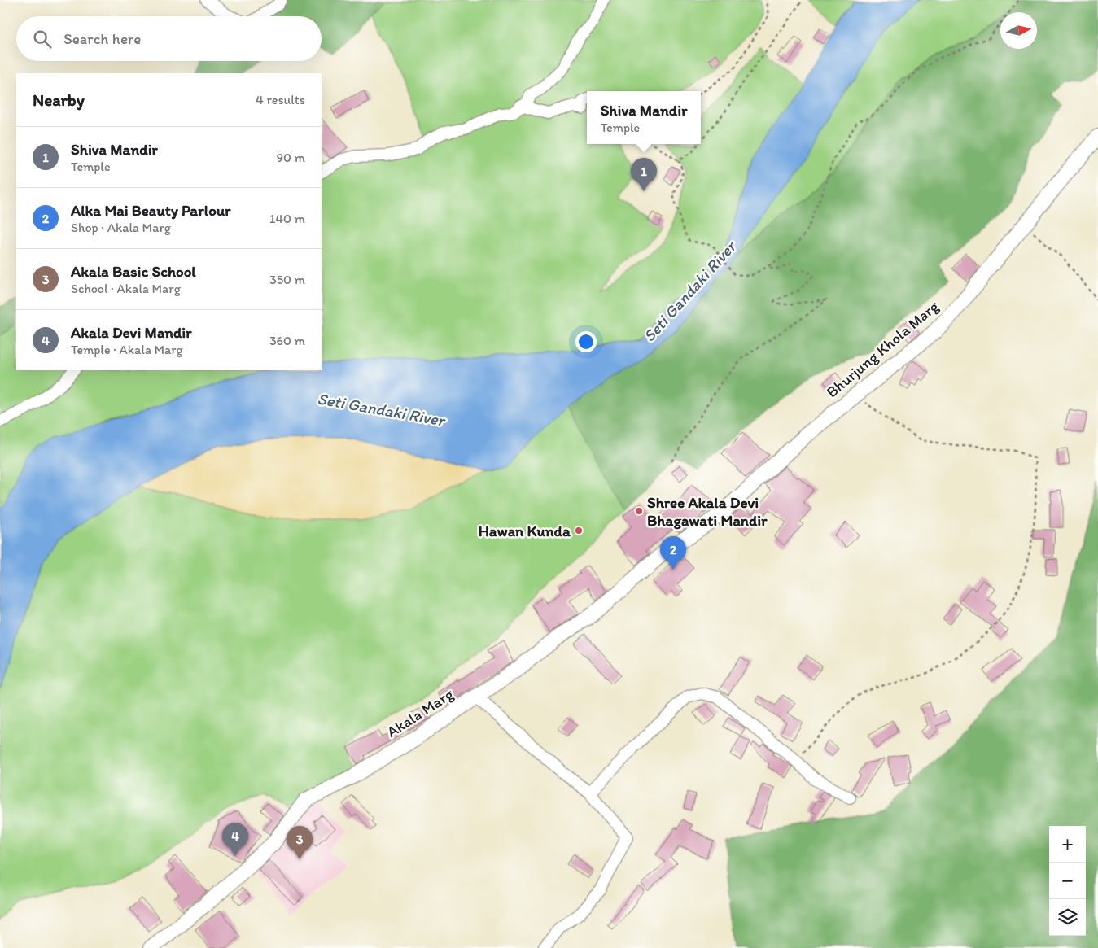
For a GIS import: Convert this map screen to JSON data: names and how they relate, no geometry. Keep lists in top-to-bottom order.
{
  "streets": {
    "main road": ["Bhurjung Khola Marg", "Akala Marg"]
  },
  "crossings": [
    ["Bhurjung Khola Marg", "Akala Marg"]
  ],
  "water": ["Seti Gandaki River"],
  "places": ["Shree Akala Devi Bhagawati Mandir", "Hawan Kunda"],
  "north": "right",
  "page": {
    "search": "Search here",
    "heading": ["Nearby", "4 results"],
    "popup": ["Shiva Mandir", "Temple"],
    "list": [
      {
        "mark": "1",
        "name": "Shiva Mandir",
        "note": "Temple",
        "value": "90 m"
      },
      {
        "mark": "2",
        "name": "Alka Mai Beauty Parlour",
        "note": "Shop · Akala Marg",
        "value": "140 m"
      },
      {
        "mark": "3",
        "name": "Akala Basic School",
        "note": "School · Akala Marg",
        "value": "350 m"
      },
      {
        "mark": "4",
        "name": "Akala Devi Mandir",
        "note": "Temple · Akala Marg",
        "value": "360 m"
      }
    ],
    "pins": [
      "1",
      "2",
      "4",
      "3"
    ],
    "map_buttons": ["+", "−"]
  }
}
